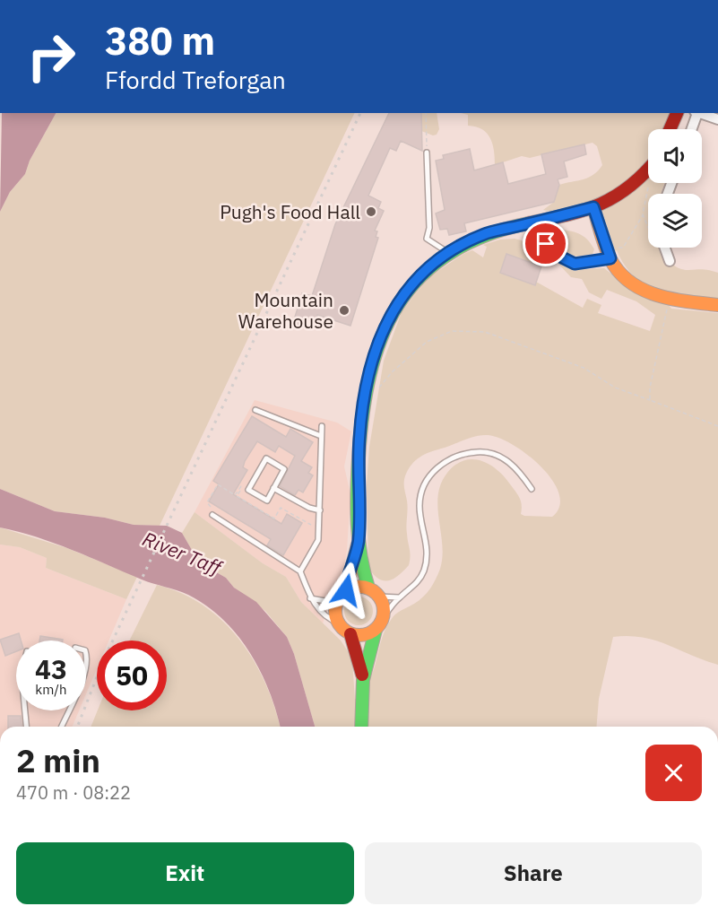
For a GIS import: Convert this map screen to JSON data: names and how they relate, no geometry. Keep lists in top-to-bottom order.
{
  "water": ["River Taff"],
  "places": ["Pugh's Food Hall", "Mountain Warehouse"],
  "page": {
    "turn": ["380 m", "Ffordd Treforgan"],
    "speed": "43 km/h",
    "limit": "50",
    "heading": ["2 min", "470 m · 08:22"],
    "buttons": ["Exit", "Share"]
  }
}
